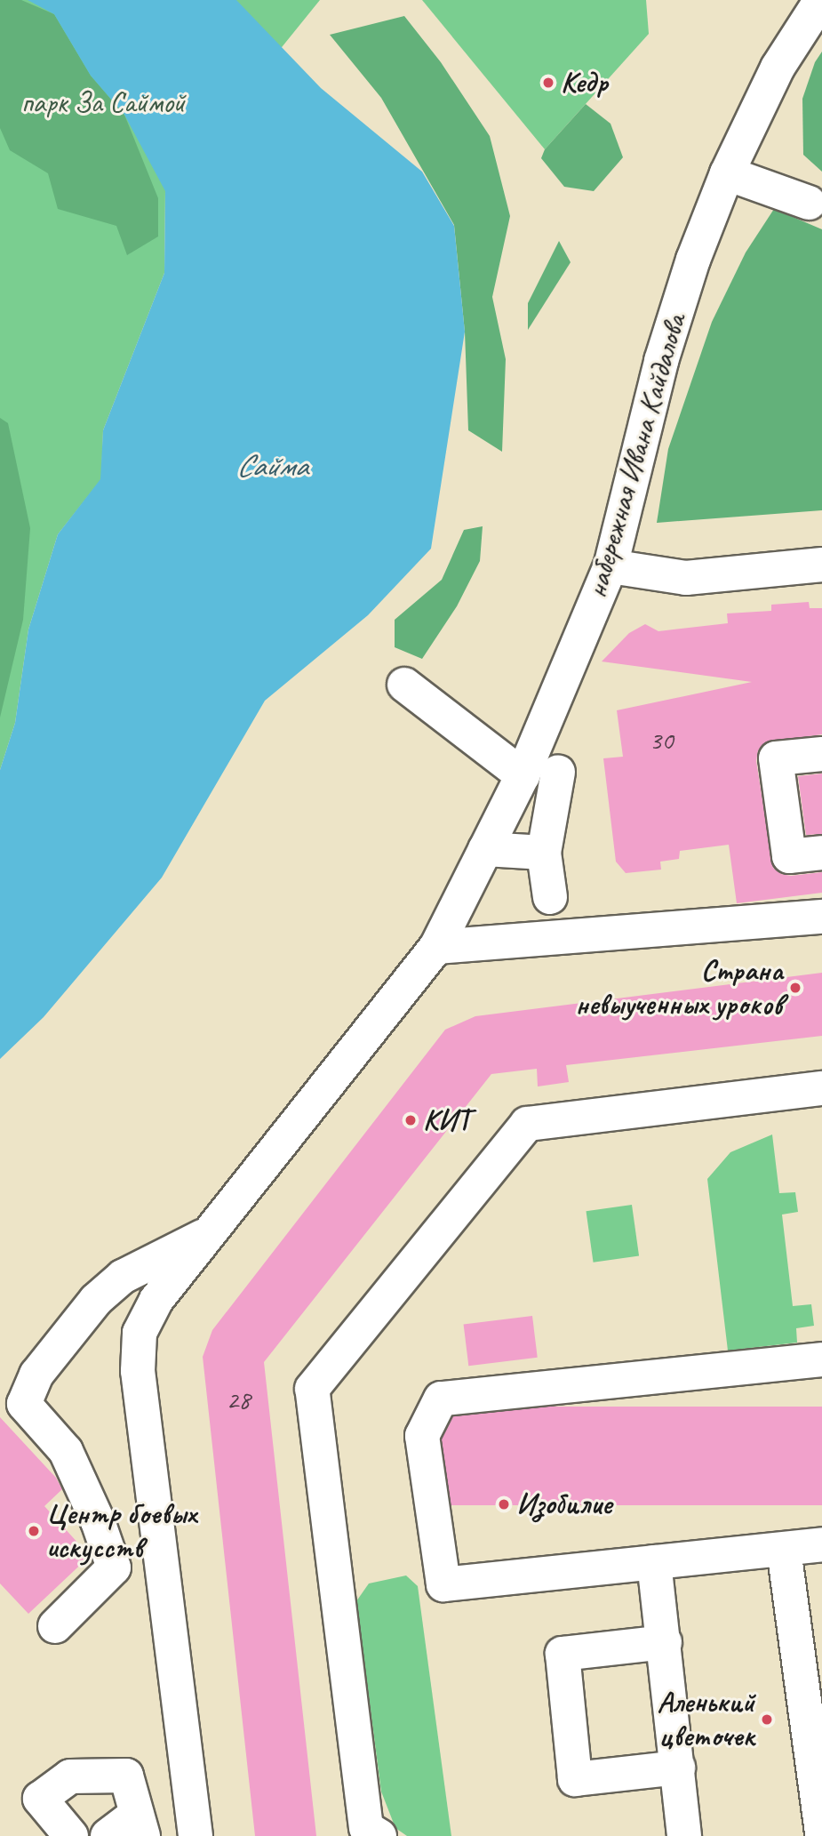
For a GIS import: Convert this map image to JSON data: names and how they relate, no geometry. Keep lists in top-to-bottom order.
{
  "streets": {
    "street": ["набережная Ивана Кайдалова"]
  },
  "water": ["Сайма"],
  "parks": ["парк За Саймой"],
  "places": [
    "Кедр",
    "Страна невыученных уроков",
    "КИТ",
    "Изобилие",
    "Центр боевых искусств",
    "Аленький цветочек"
  ],
  "house_numbers": ["30", "28"]
}
